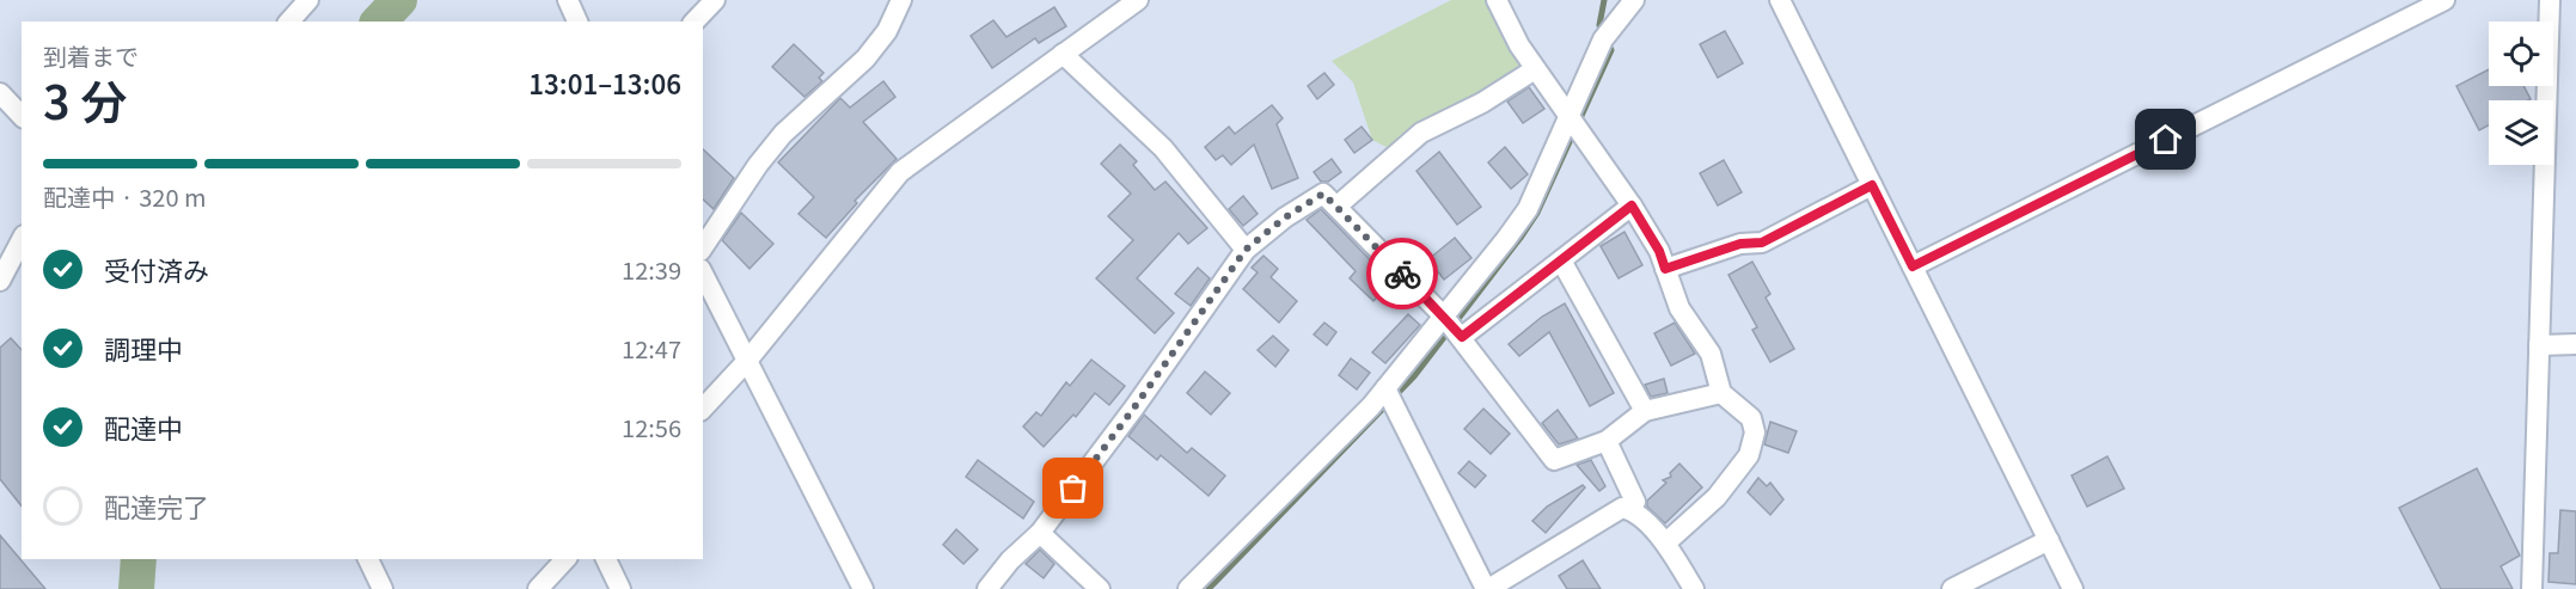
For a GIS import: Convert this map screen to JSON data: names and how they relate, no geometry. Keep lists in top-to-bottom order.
{
  "page": {
    "heading": ["3 分", "到着まで", "13:01–13:06"],
    "bar": "配達中 · 320 m",
    "list": [
      ["受付済み", "12:39"],
      ["調理中", "12:47"],
      ["配達中", "12:56"],
      "配達完了"
    ]
  }
}
